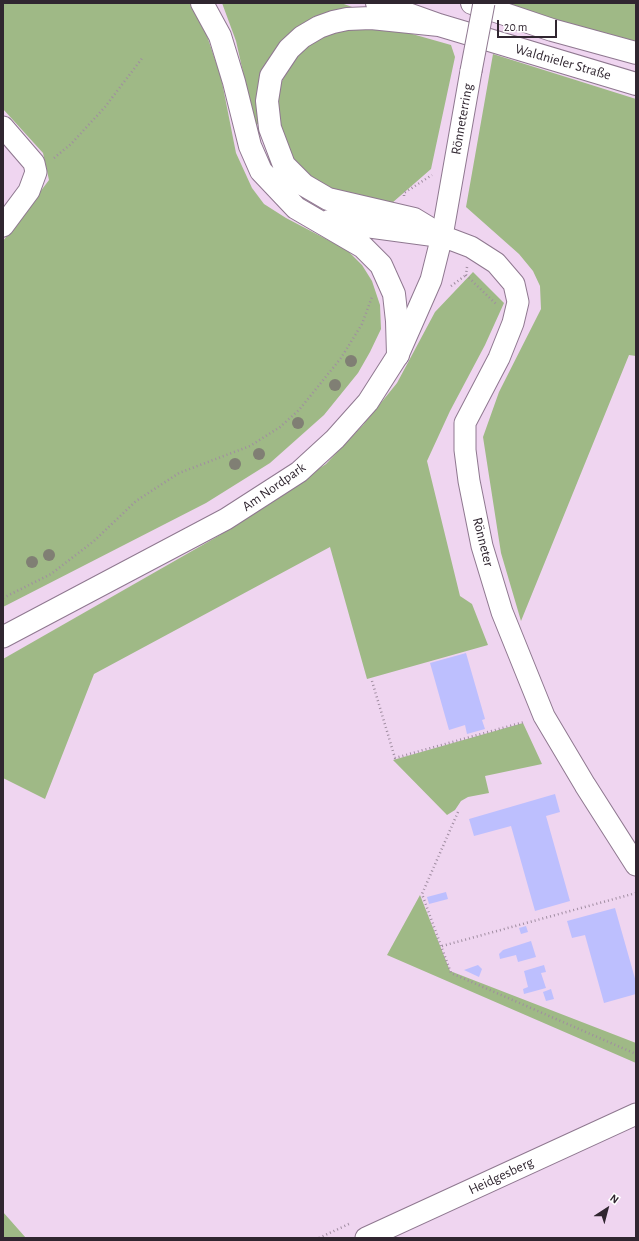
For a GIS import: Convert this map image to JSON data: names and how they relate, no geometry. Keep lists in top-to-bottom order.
{
  "streets": {
    "highway": ["Waldnieler Straße"],
    "street": [
      "Rönneterring",
      "Am Nordpark",
      "Rönneter",
      "Heidgesberg"
    ]
  },
  "crossings": [
    ["Rönneterring", "Am Nordpark"],
    ["Rönneterring", "Rönneter"],
    ["Am Nordpark", "Rönneter"]
  ],
  "scale_bar": "20 m",
  "north": "top right"
}
